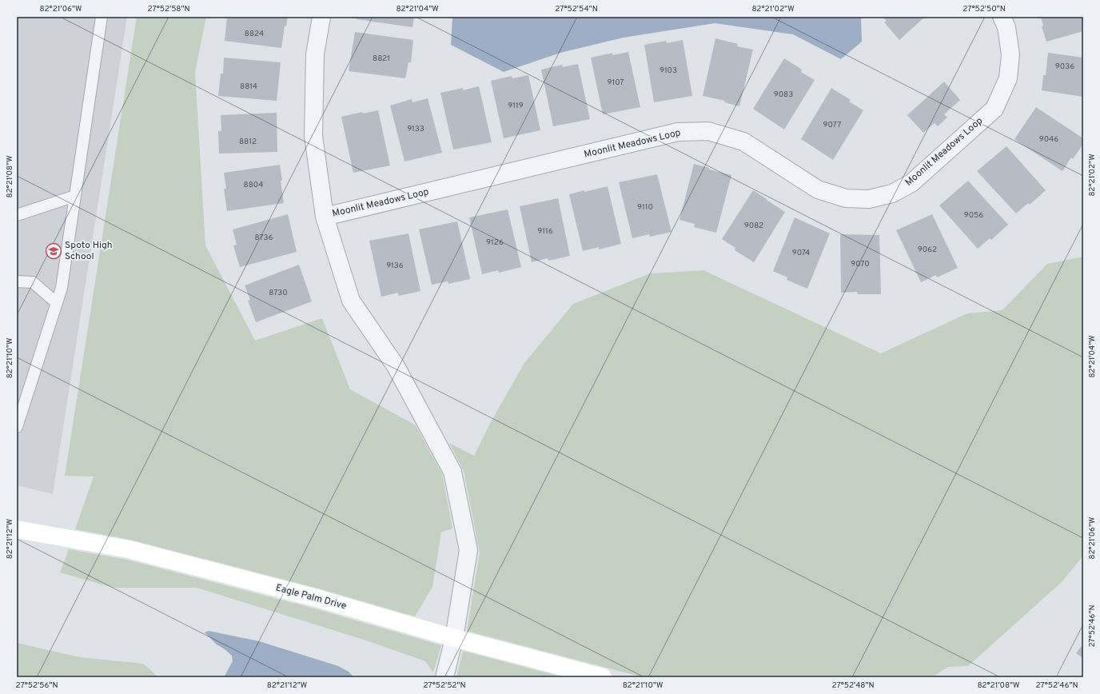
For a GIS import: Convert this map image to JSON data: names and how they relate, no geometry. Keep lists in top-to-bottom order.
{
  "streets": {
    "street": ["Moonlit Meadows Loop", "Eagle Palm Drive"]
  },
  "crossings": [
    ["Moonlit Meadows Loop", "Eagle Palm Drive"]
  ],
  "places": {
    "school or university": ["Spoto High School"]
  },
  "house_numbers": [
    "8824",
    "8821",
    "9036",
    "9103",
    "9107",
    "8814",
    "9083",
    "9119",
    "9077",
    "9133",
    "9046",
    "8812",
    "8804",
    "9110",
    "9056",
    "9082",
    "9116",
    "8736",
    "9126",
    "9062",
    "9074",
    "9070",
    "9136",
    "8730"
  ],
  "coordinates": [
    "82°21'06\"W",
    "27°52'58\"N",
    "82°21'04\"W",
    "27°52'54\"N",
    "82°21'02\"W",
    "27°52'50\"N",
    "82°21'08\"W",
    "82°21'10\"W",
    "82°21'12\"W",
    "27°52'46\"N",
    "27°52'56\"N",
    "27°52'52\"N",
    "27°52'48\"N"
  ]
}
